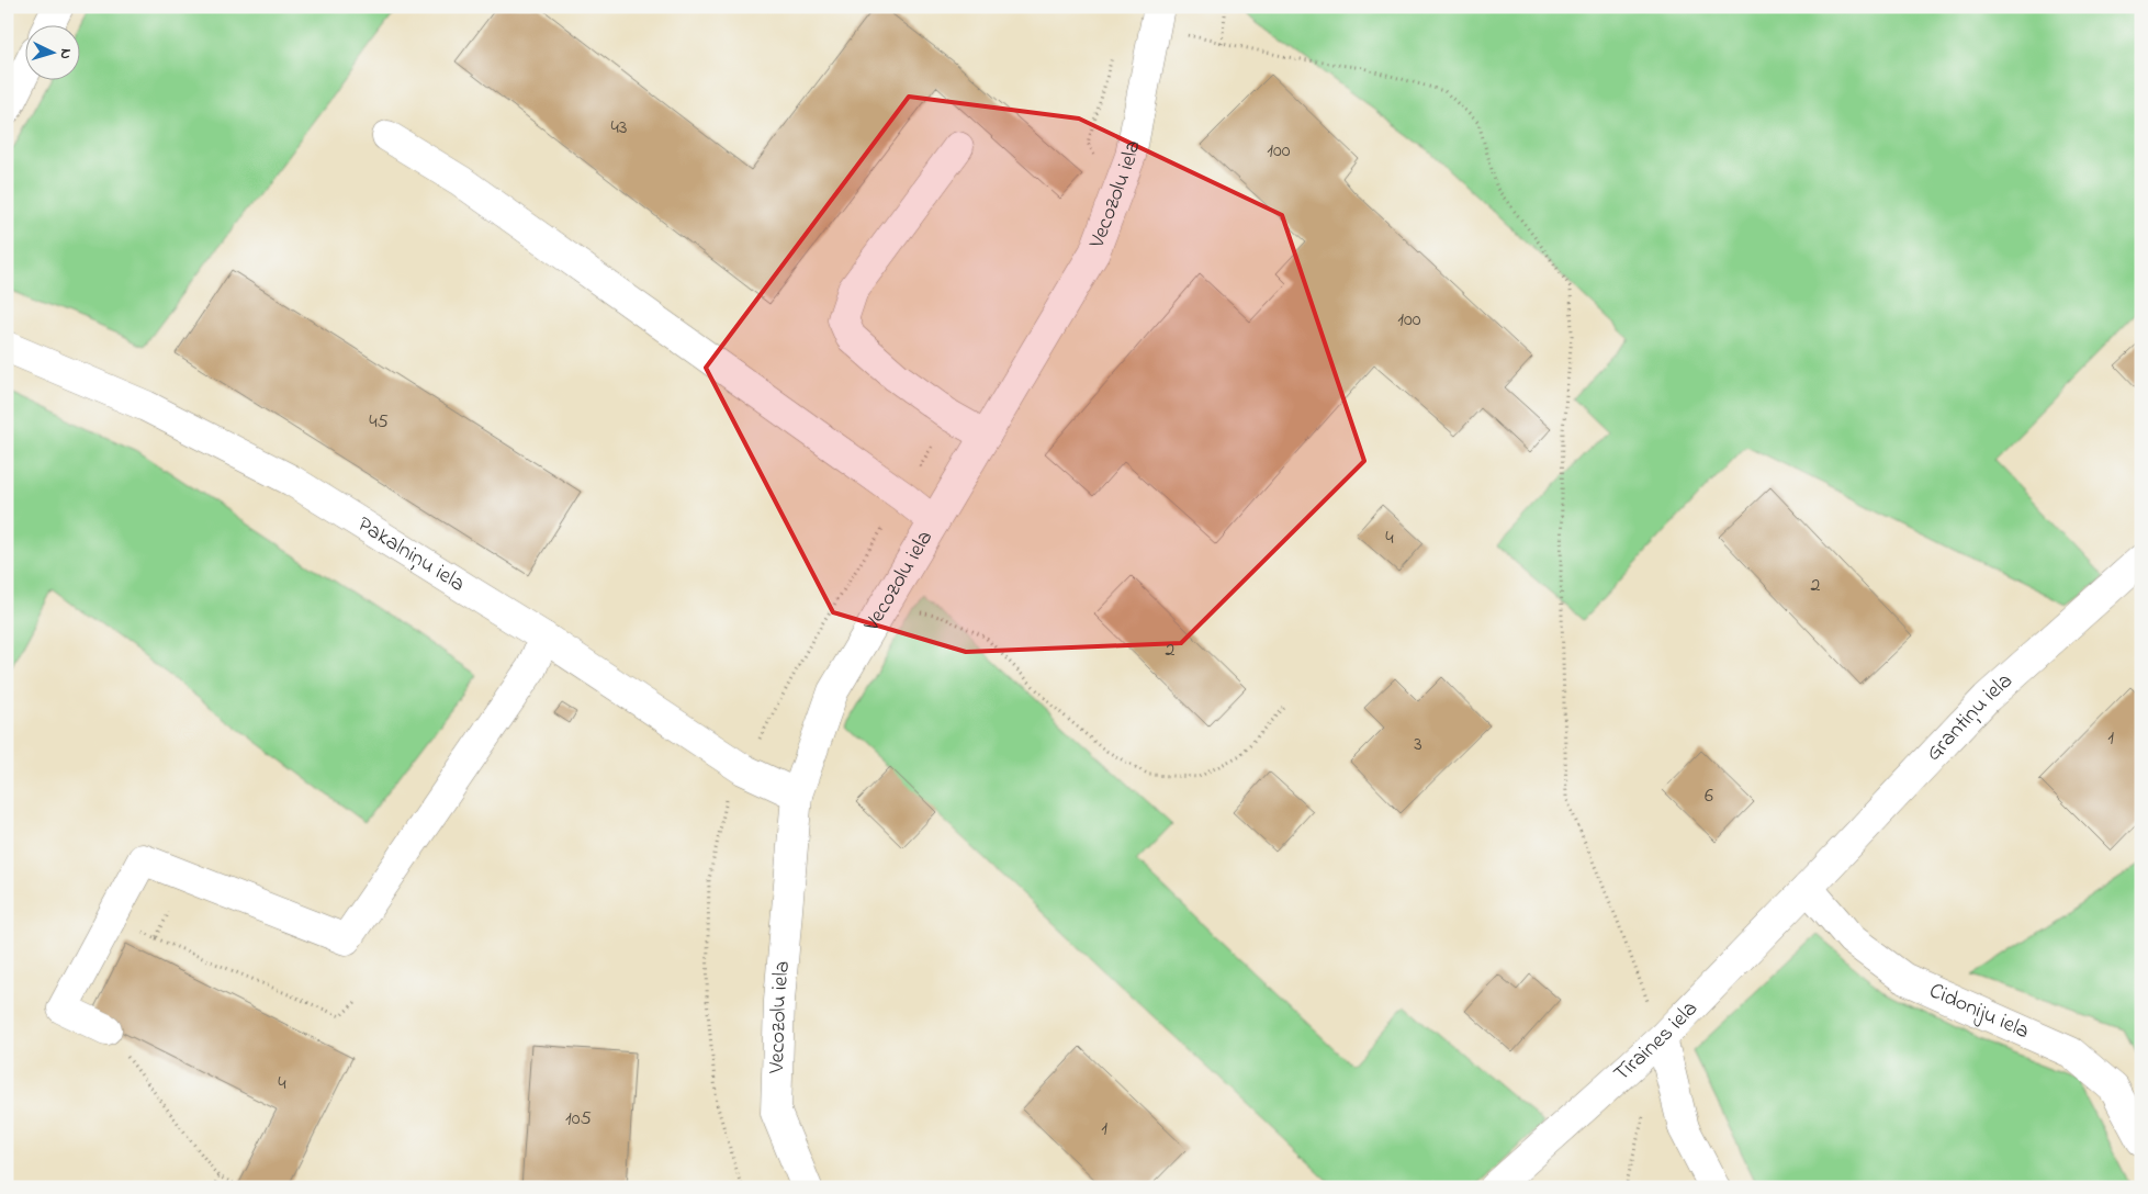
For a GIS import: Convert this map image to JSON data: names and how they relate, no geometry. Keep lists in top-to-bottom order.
{
  "streets": {
    "street": [
      "Vecozolu iela",
      "Pakalniņu iela",
      "Grantiņu iela",
      "Cidoniju iela",
      "Tīraines iela"
    ]
  },
  "crossings": [
    ["Vecozolu iela", "Pakalniņu iela"],
    ["Grantiņu iela", "Cidoniju iela"],
    ["Grantiņu iela", "Tīraines iela"],
    ["Cidoniju iela", "Tīraines iela"]
  ],
  "house_numbers": [
    "43",
    "100",
    "100",
    "45",
    "4",
    "2",
    "2",
    "1",
    "3",
    "6",
    "4",
    "105",
    "1"
  ],
  "north": "right"
}
